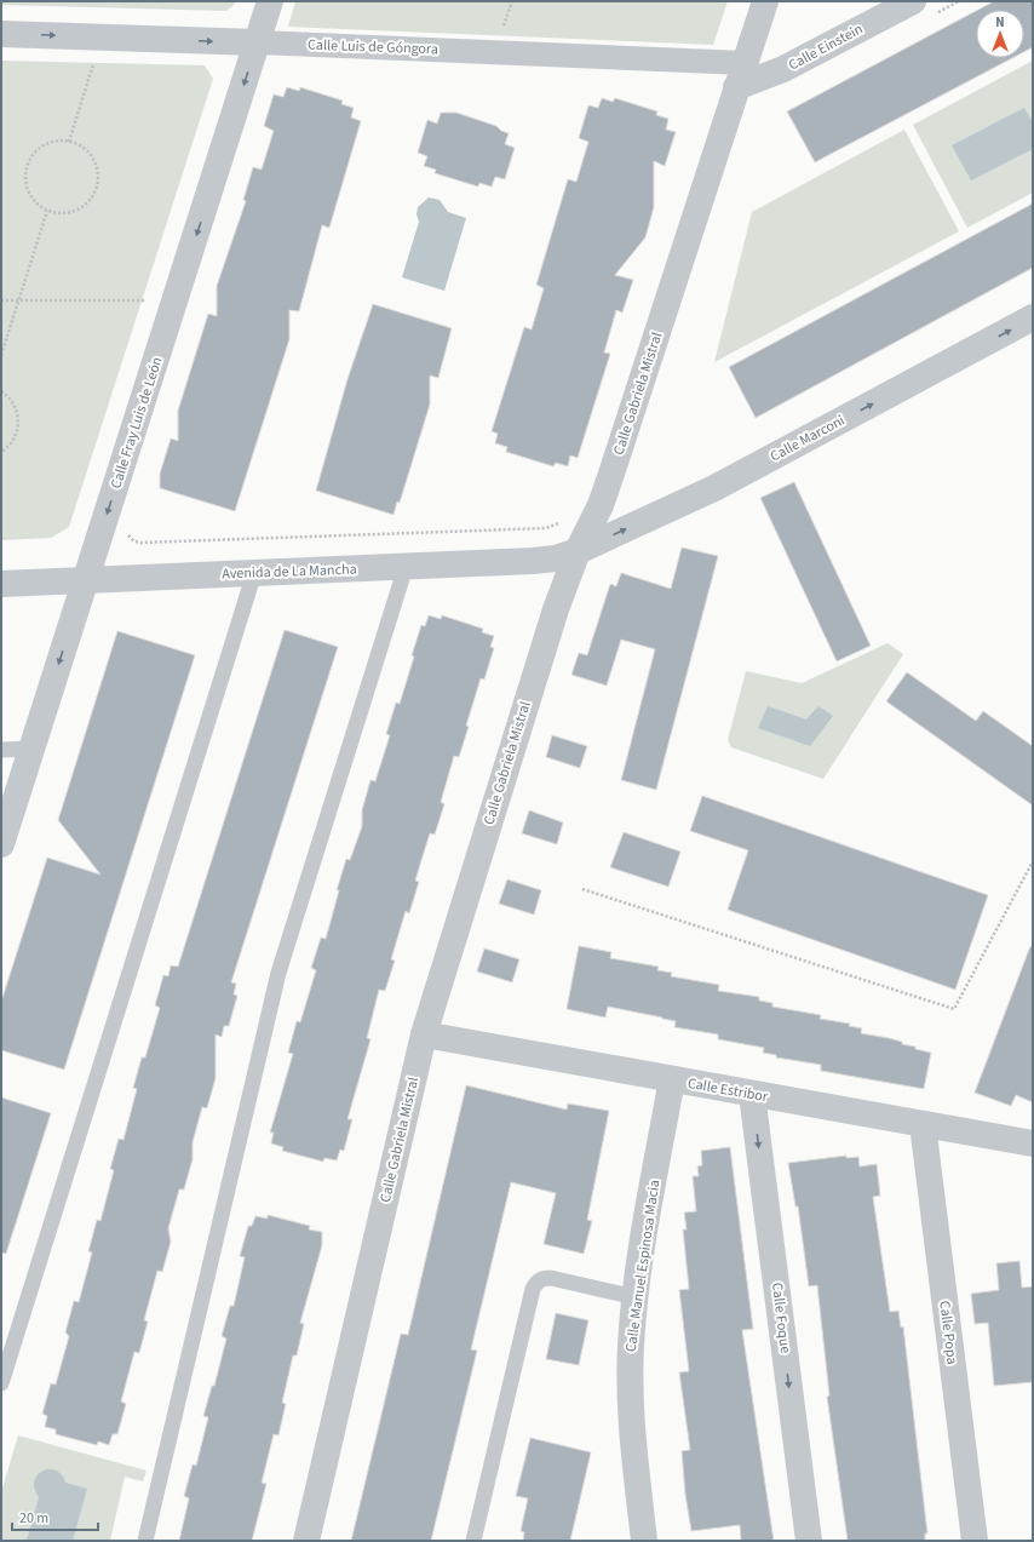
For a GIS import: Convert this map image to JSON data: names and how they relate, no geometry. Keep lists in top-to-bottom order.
{
  "streets": {
    "street": [
      "Calle Luis de Góngora",
      "Calle Einstein",
      "Calle Gabriela Mistral",
      "Calle Fray Luis de León",
      "Calle Marconi",
      "Avenida de La Mancha",
      "Calle Estribor",
      "Calle Manuel Espinosa Macia",
      "Calle Foque",
      "Calle Popa"
    ]
  },
  "crossings": [
    ["Calle Luis de Góngora", "Calle Einstein"],
    ["Calle Luis de Góngora", "Calle Gabriela Mistral"],
    ["Calle Luis de Góngora", "Calle Fray Luis de León"],
    ["Calle Einstein", "Calle Gabriela Mistral"],
    ["Calle Gabriela Mistral", "Calle Marconi"],
    ["Calle Gabriela Mistral", "Avenida de La Mancha"],
    ["Calle Gabriela Mistral", "Calle Estribor"],
    ["Calle Fray Luis de León", "Avenida de La Mancha"],
    ["Calle Marconi", "Avenida de La Mancha"],
    ["Calle Estribor", "Calle Manuel Espinosa Macia"],
    ["Calle Estribor", "Calle Foque"],
    ["Calle Estribor", "Calle Popa"]
  ],
  "one_way": ["Calle Fray Luis de León", "Calle Marconi", "Calle Foque"],
  "scale_bar": "20 m",
  "north": "top"
}
